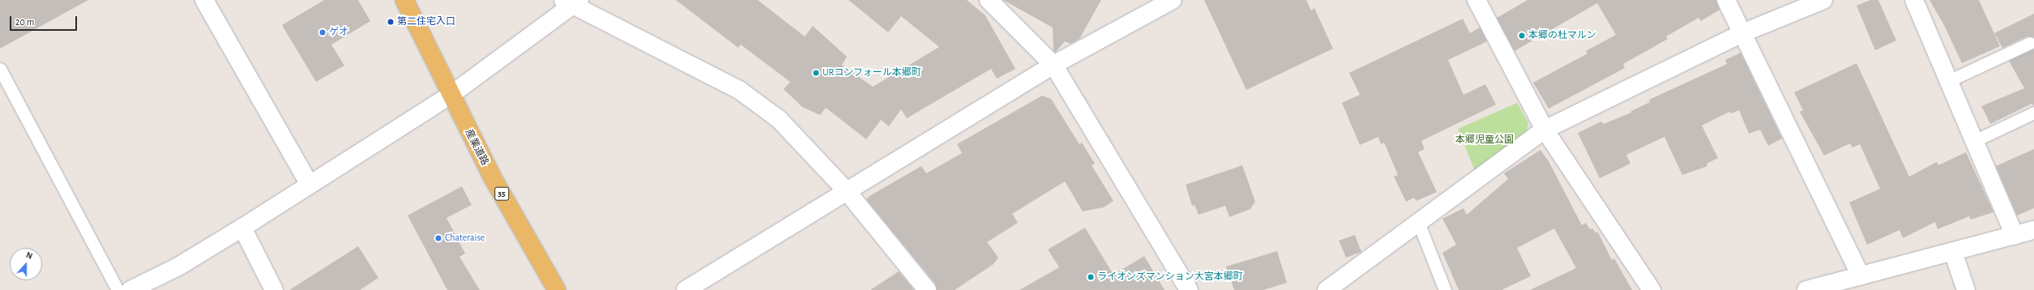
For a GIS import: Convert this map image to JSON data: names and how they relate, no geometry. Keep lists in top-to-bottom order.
{
  "streets": {
    "main road": ["産業道路", "35"]
  },
  "parks": ["本郷児童公園"],
  "places": [
    "第二住宅入口",
    "ゲオ",
    "本郷の杜マルン",
    "URコンフォール本郷町",
    "Chateraise",
    "ライオンズマンション大宮本郷町"
  ],
  "scale_bar": "20 m",
  "north": "top"
}
